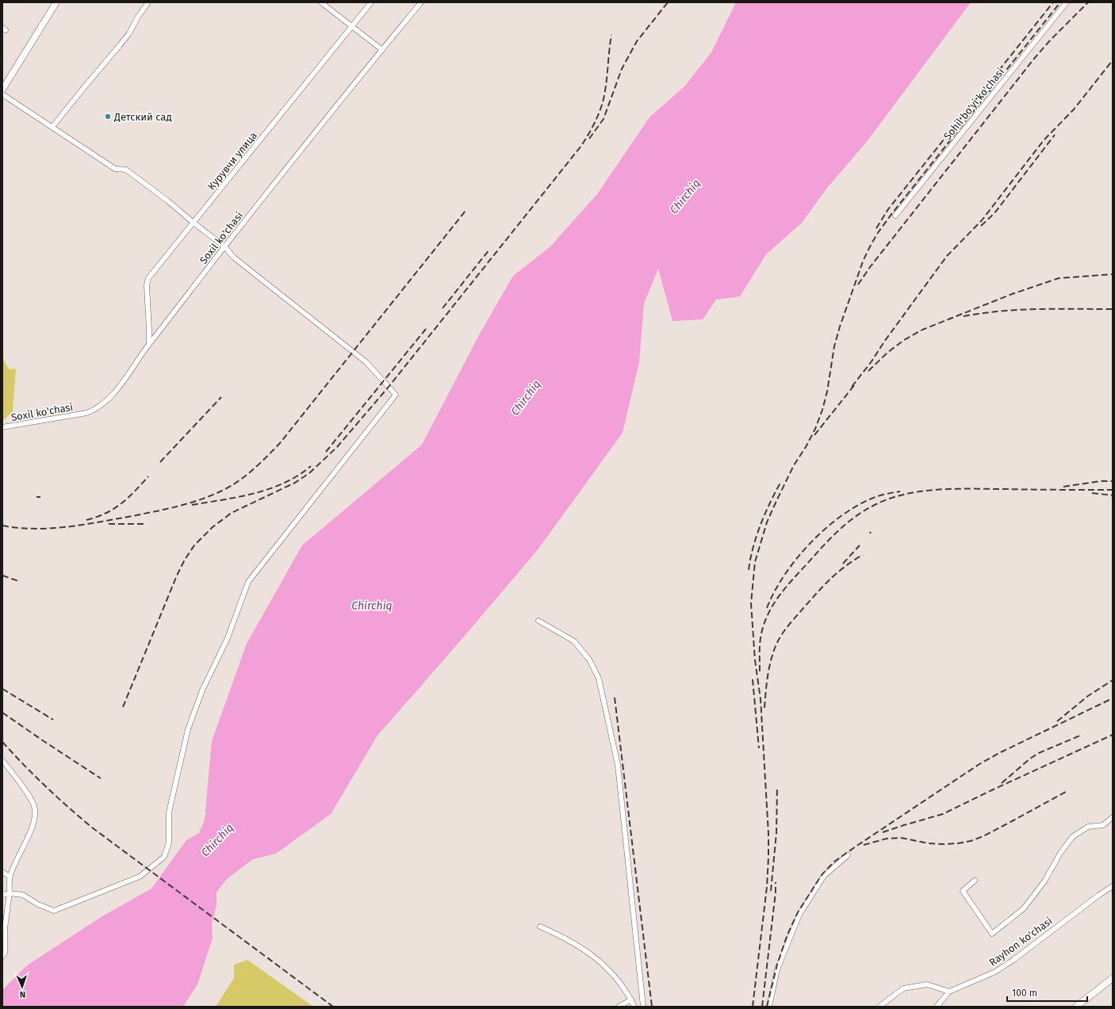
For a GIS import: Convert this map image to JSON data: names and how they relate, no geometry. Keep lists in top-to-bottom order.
{
  "streets": {
    "street": [
      "Sohil bo'yi ko'chasi",
      "Курувчи улица",
      "Soxil ko'chasi",
      "Rayhon ko'chasi"
    ]
  },
  "crossings": [
    ["Курувчи улица", "Soxil ko'chasi"]
  ],
  "water": ["Chirchiq"],
  "places": ["Детский сад"],
  "scale_bar": "100 m",
  "north": "bottom"
}
